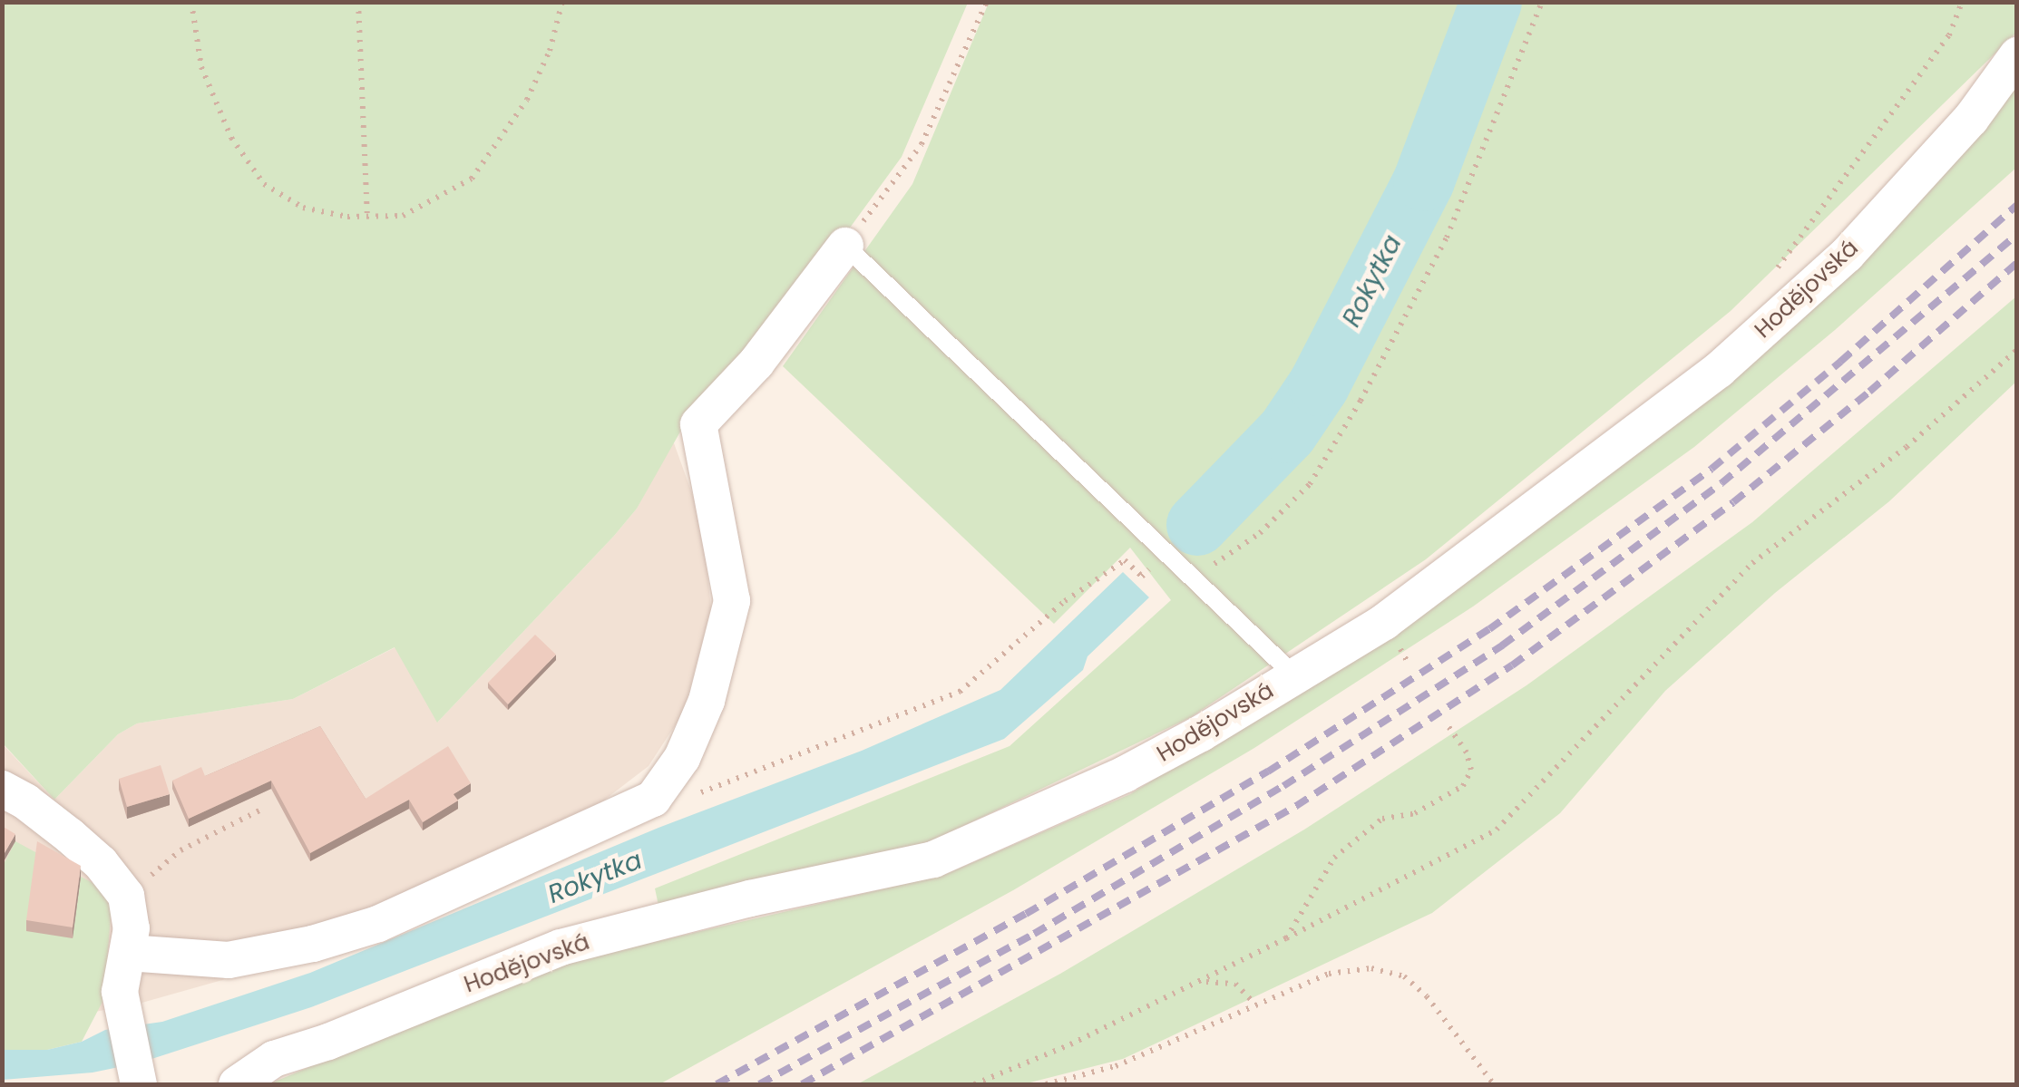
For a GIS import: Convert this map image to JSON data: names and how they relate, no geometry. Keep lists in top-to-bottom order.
{
  "streets": {
    "street": ["Hodějovská"]
  },
  "water": ["Rokytka"]
}
